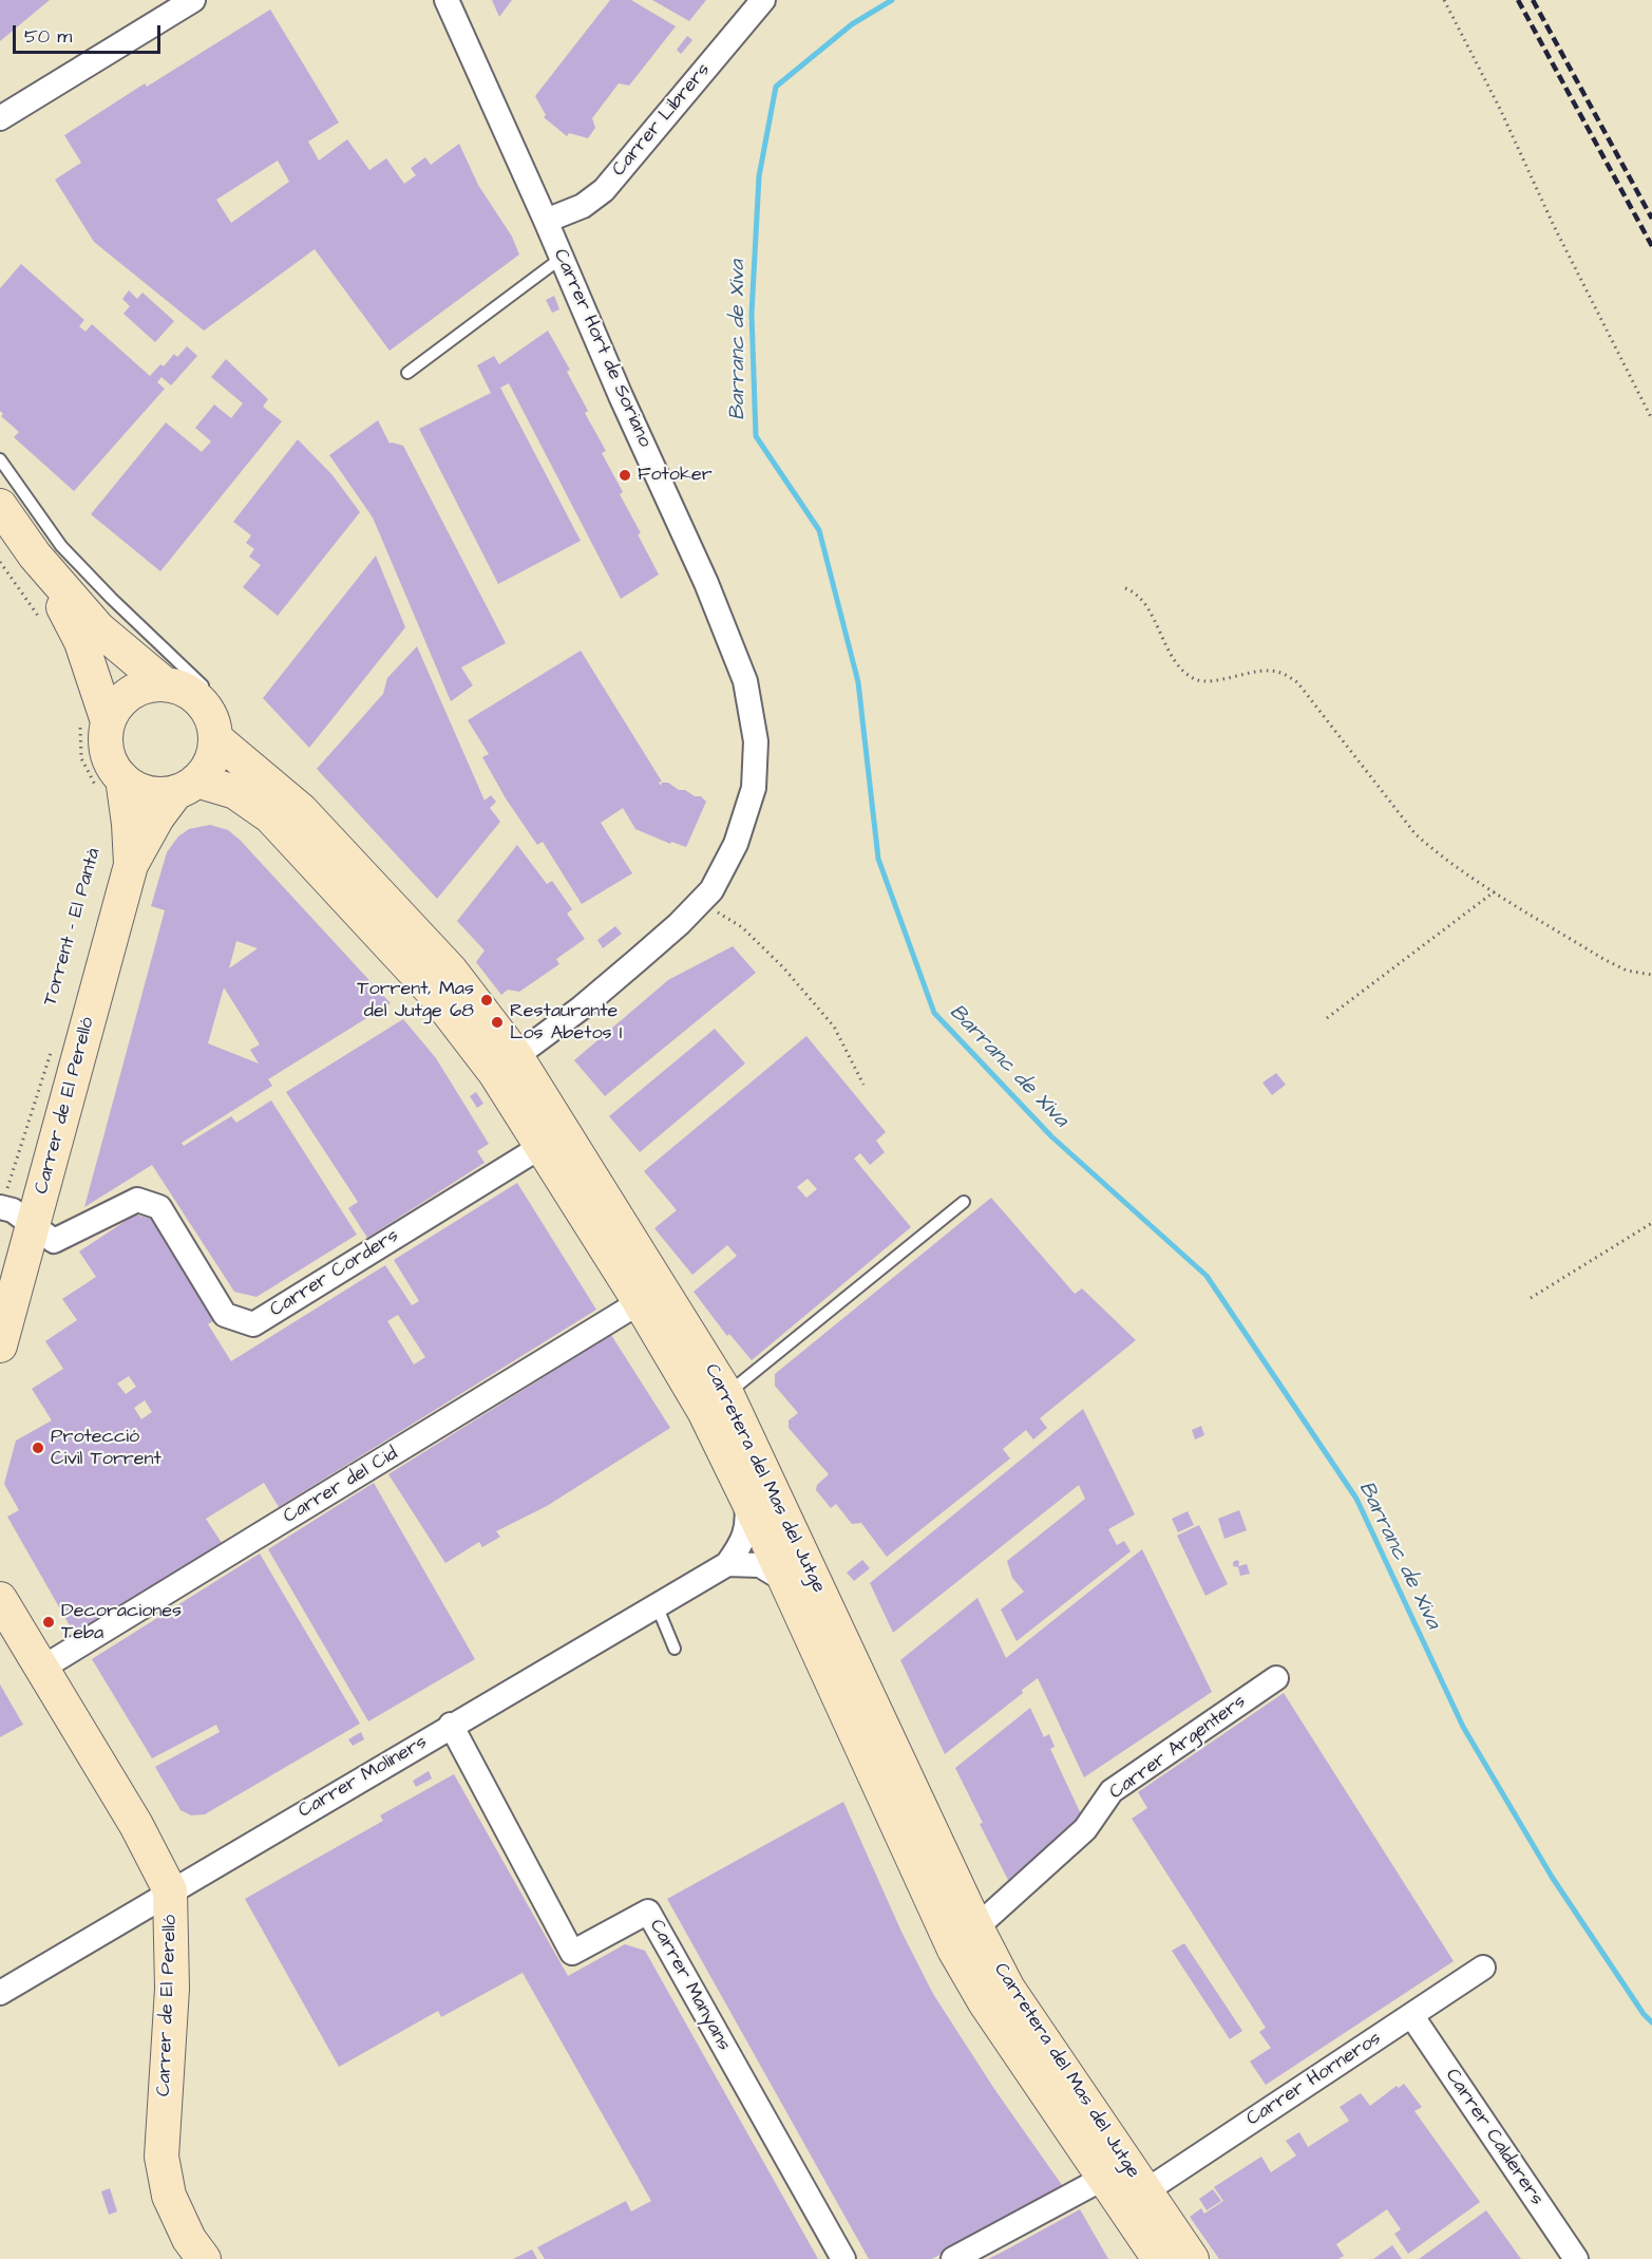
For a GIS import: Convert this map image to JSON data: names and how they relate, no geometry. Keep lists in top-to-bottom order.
{
  "streets": {
    "street": [
      "Carrer Librers",
      "Carrer Hort de Soriano",
      "Carrer de El Perelló",
      "Carrer Corders",
      "Carretera del Mas del Jutge",
      "Carrer del Cid",
      "Carrer Argenters",
      "Carrer Moliners",
      "Carrer Manyans",
      "Carrer Horneros",
      "Carrer Calderers"
    ]
  },
  "crossings": [
    ["Carrer Librers", "Carrer Hort de Soriano"],
    ["Carrer Hort de Soriano", "Carretera del Mas del Jutge"],
    ["Carrer de El Perelló", "Carrer Corders"],
    ["Carrer de El Perelló", "Carrer del Cid"],
    ["Carrer de El Perelló", "Carrer Moliners"],
    ["Carrer Corders", "Carretera del Mas del Jutge"],
    ["Carretera del Mas del Jutge", "Carrer del Cid"],
    ["Carretera del Mas del Jutge", "Carrer Argenters"],
    ["Carretera del Mas del Jutge", "Carrer Moliners"],
    ["Carretera del Mas del Jutge", "Carrer Horneros"],
    ["Carrer Moliners", "Carrer Manyans"],
    ["Carrer Horneros", "Carrer Calderers"]
  ],
  "water": ["Barranc de Xiva"],
  "places": [
    "Fotoker",
    "Torrent, Mas del Jutge 68",
    "Restaurante Los Abetos I",
    "Protecció Civil Torrent",
    "Decoraciones Teba"
  ],
  "scale_bar": "50 m"
}
